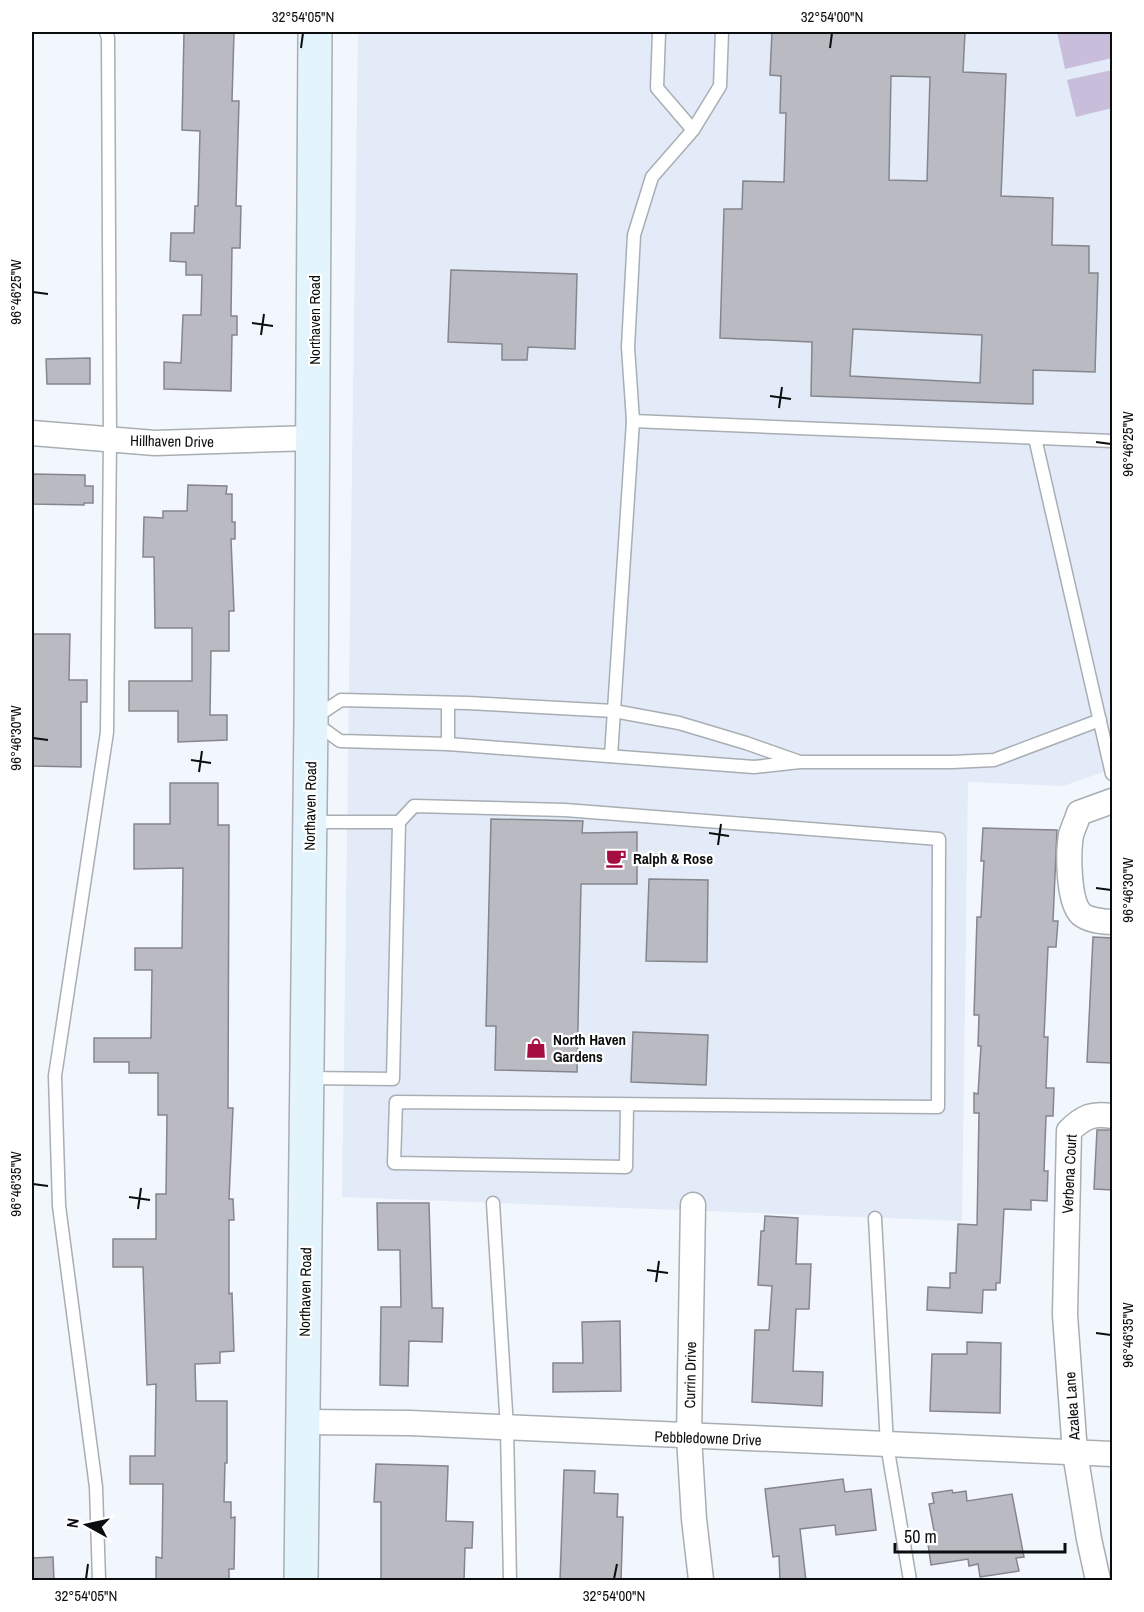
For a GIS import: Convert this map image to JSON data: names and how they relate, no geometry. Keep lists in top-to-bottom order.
{
  "streets": {
    "street": [
      "Northaven Road",
      "Hillhaven Drive",
      "Verbena Court",
      "Currin Drive",
      "Azalea Lane",
      "Pebbledowne Drive"
    ]
  },
  "crossings": [
    ["Northaven Road", "Hillhaven Drive"],
    ["Northaven Road", "Pebbledowne Drive"],
    ["Verbena Court", "Azalea Lane"],
    ["Currin Drive", "Pebbledowne Drive"],
    ["Azalea Lane", "Pebbledowne Drive"]
  ],
  "places": {
    "cafe": ["Ralph & Rose"],
    "shop": ["North Haven Gardens"]
  },
  "scale_bar": "50 m",
  "north": "left",
  "coordinates": [
    "32°54'05\"N",
    "32°54'00\"N",
    "96°46'25\"W",
    "96°46'30\"W",
    "96°46'35\"W"
  ]
}
